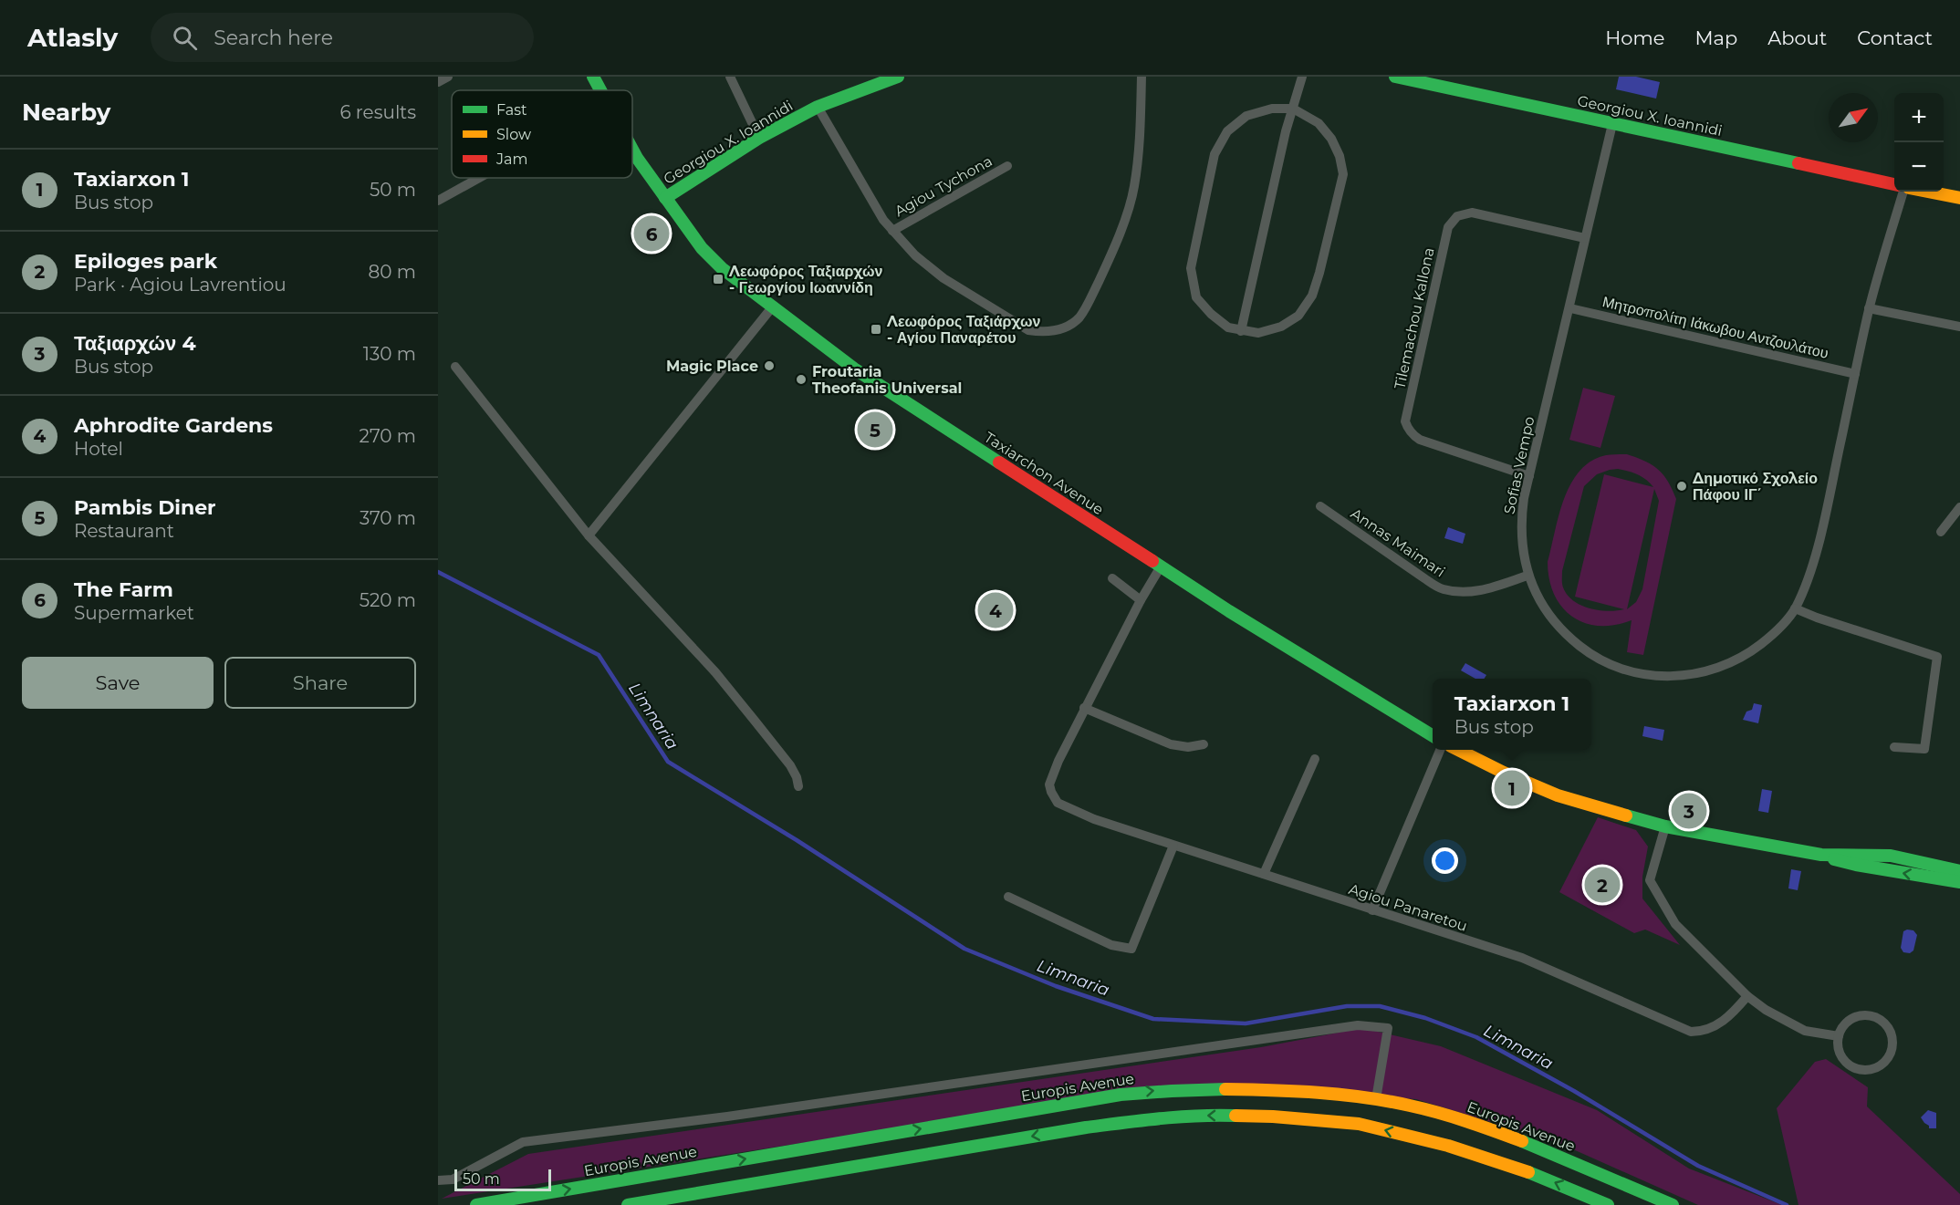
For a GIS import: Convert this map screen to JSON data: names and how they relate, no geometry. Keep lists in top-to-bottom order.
{
  "streets": {
    "main road": ["Georgiou X. Ioannidi", "Taxiarchon Avenue", "Europis Avenue"],
    "street": [
      "Agiou Tychona",
      "Tilemachou Kallona",
      "Μητροπολίτη Ιάκωβου Αντζουλάτου",
      "Sofias Vempo",
      "Annas Maimari",
      "Agiou Panaretou"
    ]
  },
  "crossings": [
    ["Georgiou X. Ioannidi", "Sofias Vempo"],
    ["Georgiou X. Ioannidi", "Taxiarchon Avenue"],
    ["Tilemachou Kallona", "Sofias Vempo"],
    ["Μητροπολίτη Ιάκωβου Αντζουλάτου", "Sofias Vempo"],
    ["Sofias Vempo", "Annas Maimari"]
  ],
  "water": ["Limnaria"],
  "places": {
    "transit": ["Λεωφόρος Ταξιαρχών - Γεωργίου Ιωαννίδη", "Λεωφόρος Ταξιάρχων - Αγίου Παναρέτου"],
    "other": ["Magic Place", "Froutaria Theofanis Universal", "Δημοτικό Σχολείο Πάφου ΙΓ΄"]
  },
  "legend": ["Fast", "Slow", "Jam"],
  "scale_bar": "50 m",
  "north": "top right",
  "page": {
    "header": "Atlasly",
    "search": "Search here",
    "nav": [
      "Home",
      "Map",
      "About",
      "Contact"
    ],
    "heading": ["Nearby", "6 results"],
    "map_buttons": ["+", "−"],
    "list": [
      {
        "mark": "1",
        "name": "Taxiarxon 1",
        "note": "Bus stop",
        "value": "50 m"
      },
      {
        "mark": "2",
        "name": "Epiloges park",
        "note": "Park · Agiou Lavrentiou",
        "value": "80 m"
      },
      {
        "mark": "3",
        "name": "Ταξιαρχών 4",
        "note": "Bus stop",
        "value": "130 m"
      },
      {
        "mark": "4",
        "name": "Aphrodite Gardens",
        "note": "Hotel",
        "value": "270 m"
      },
      {
        "mark": "5",
        "name": "Pambis Diner",
        "note": "Restaurant",
        "value": "370 m"
      },
      {
        "mark": "6",
        "name": "The Farm",
        "note": "Supermarket",
        "value": "520 m"
      }
    ],
    "pins": [
      "6",
      "5",
      "4",
      "1",
      "3",
      "2"
    ],
    "buttons": ["Save", "Share"],
    "popup": ["Taxiarxon 1", "Bus stop"],
    "scale": "50 m"
  }
}
